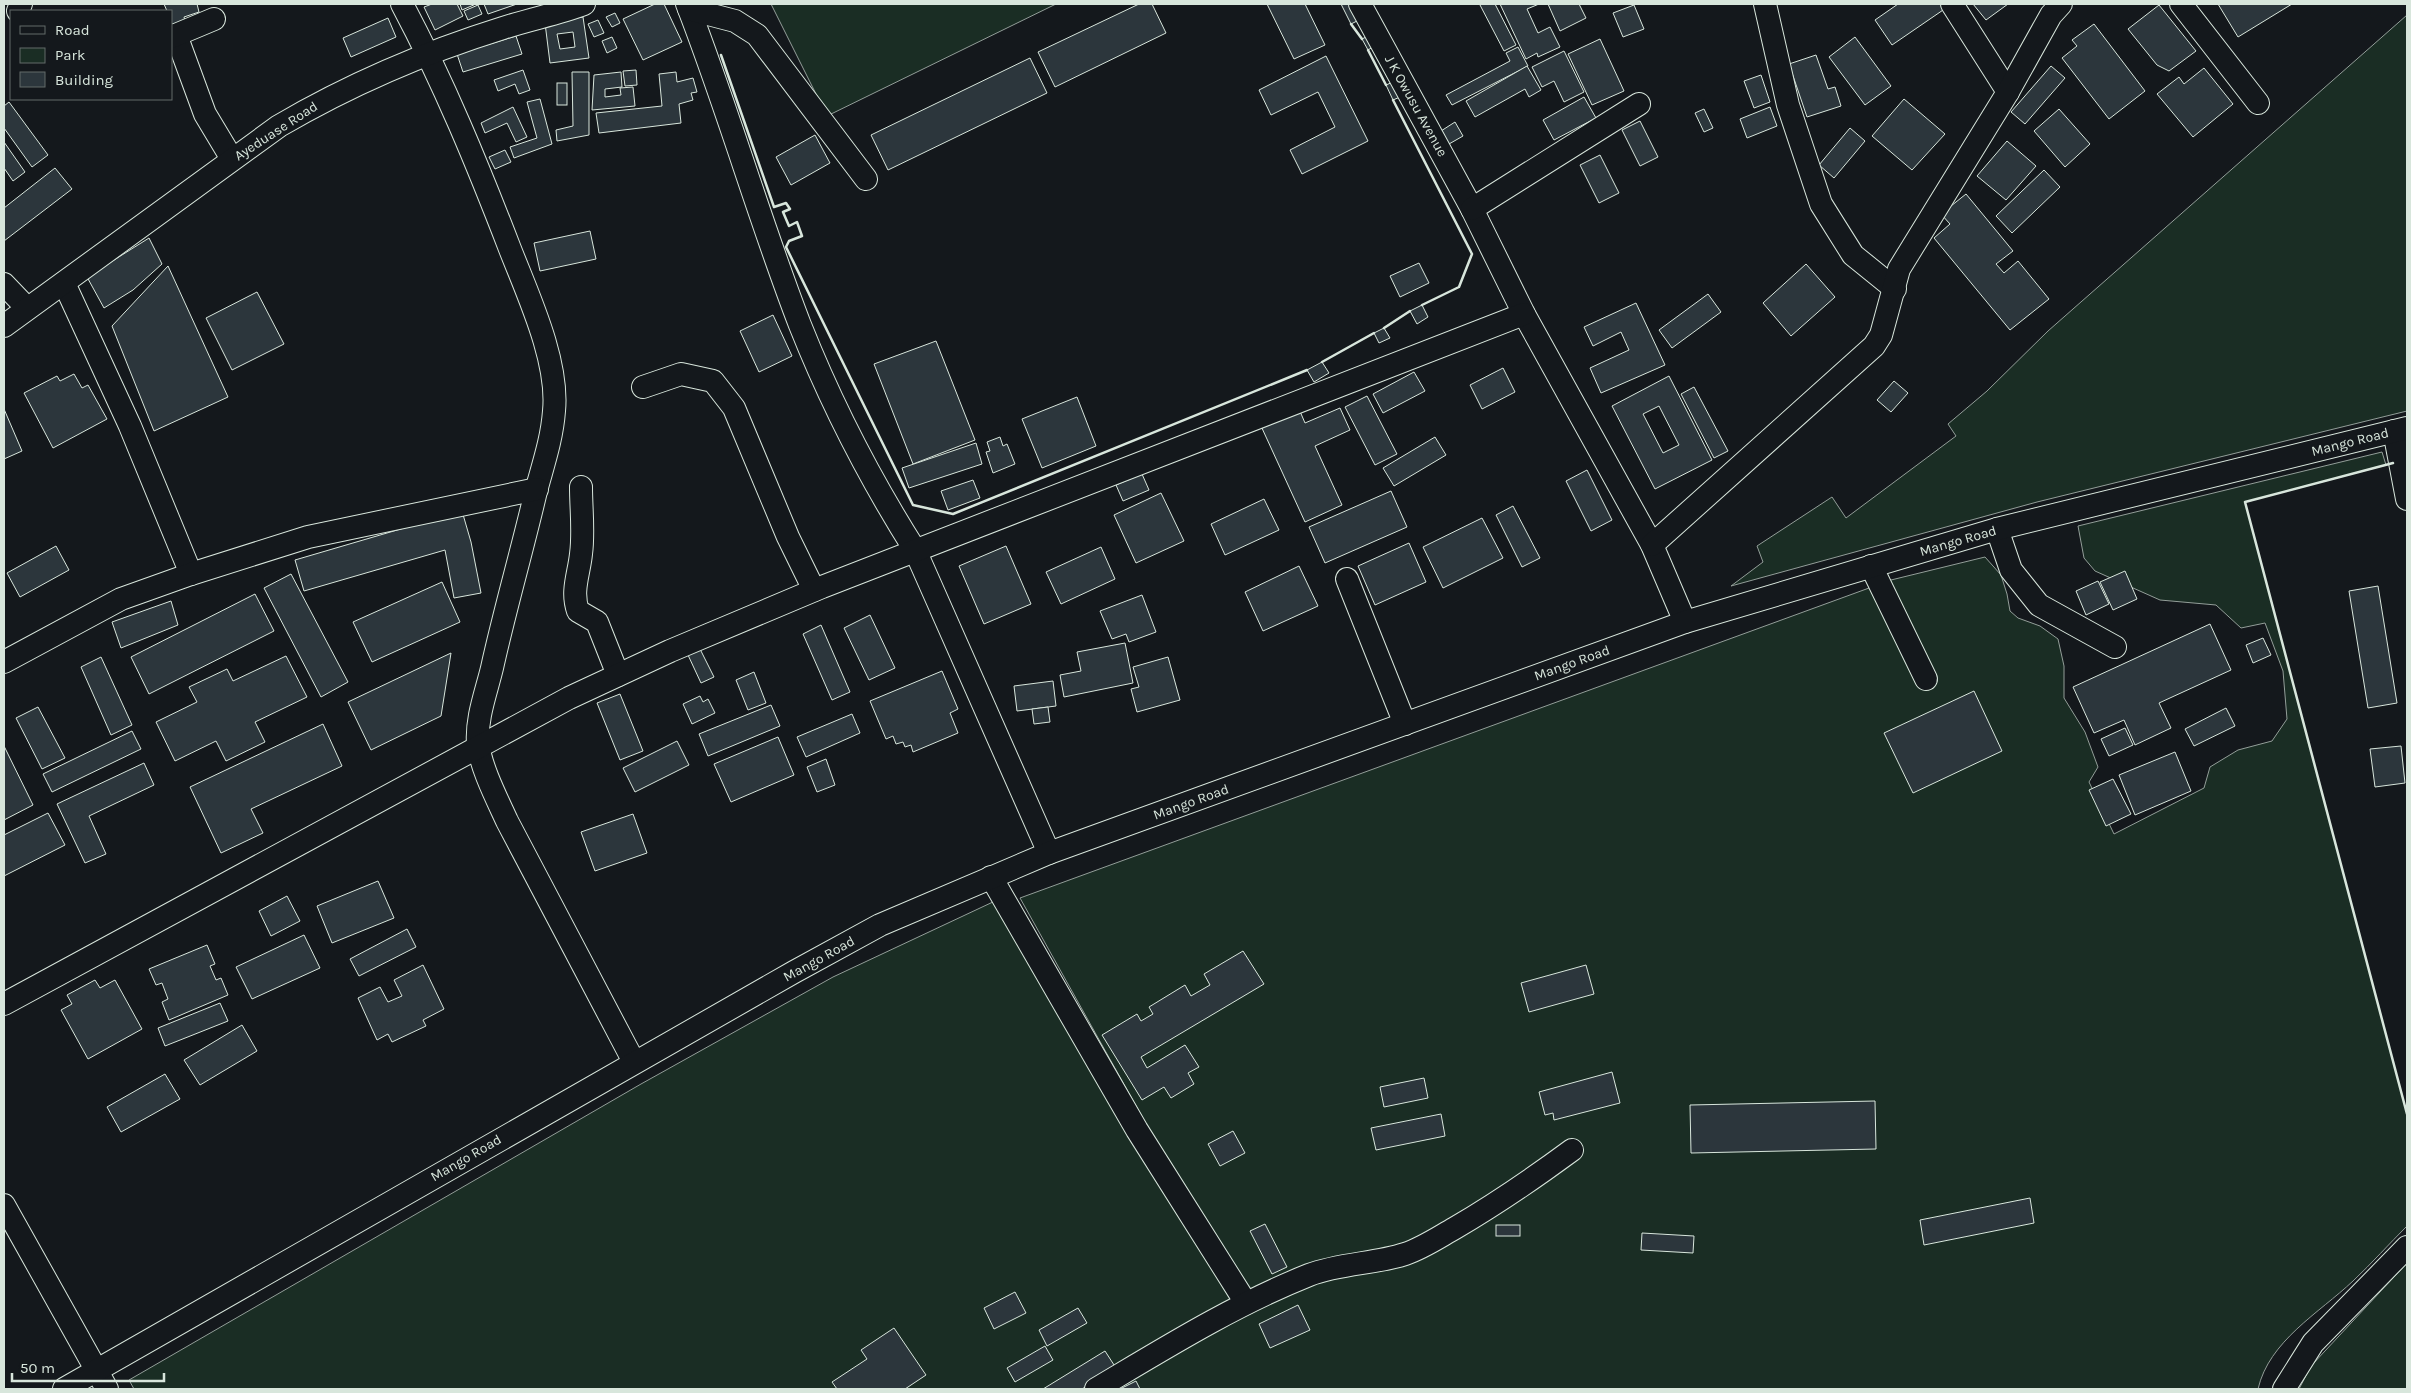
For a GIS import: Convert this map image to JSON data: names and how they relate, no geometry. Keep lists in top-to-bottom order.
{
  "streets": {
    "street": ["J K Owusu Avenue", "Ayeduase Road", "Mango Road"]
  },
  "crossings": [
    ["J K Owusu Avenue", "Mango Road"]
  ],
  "legend": ["Road", "Park", "Building"],
  "scale_bar": "50 m"
}
